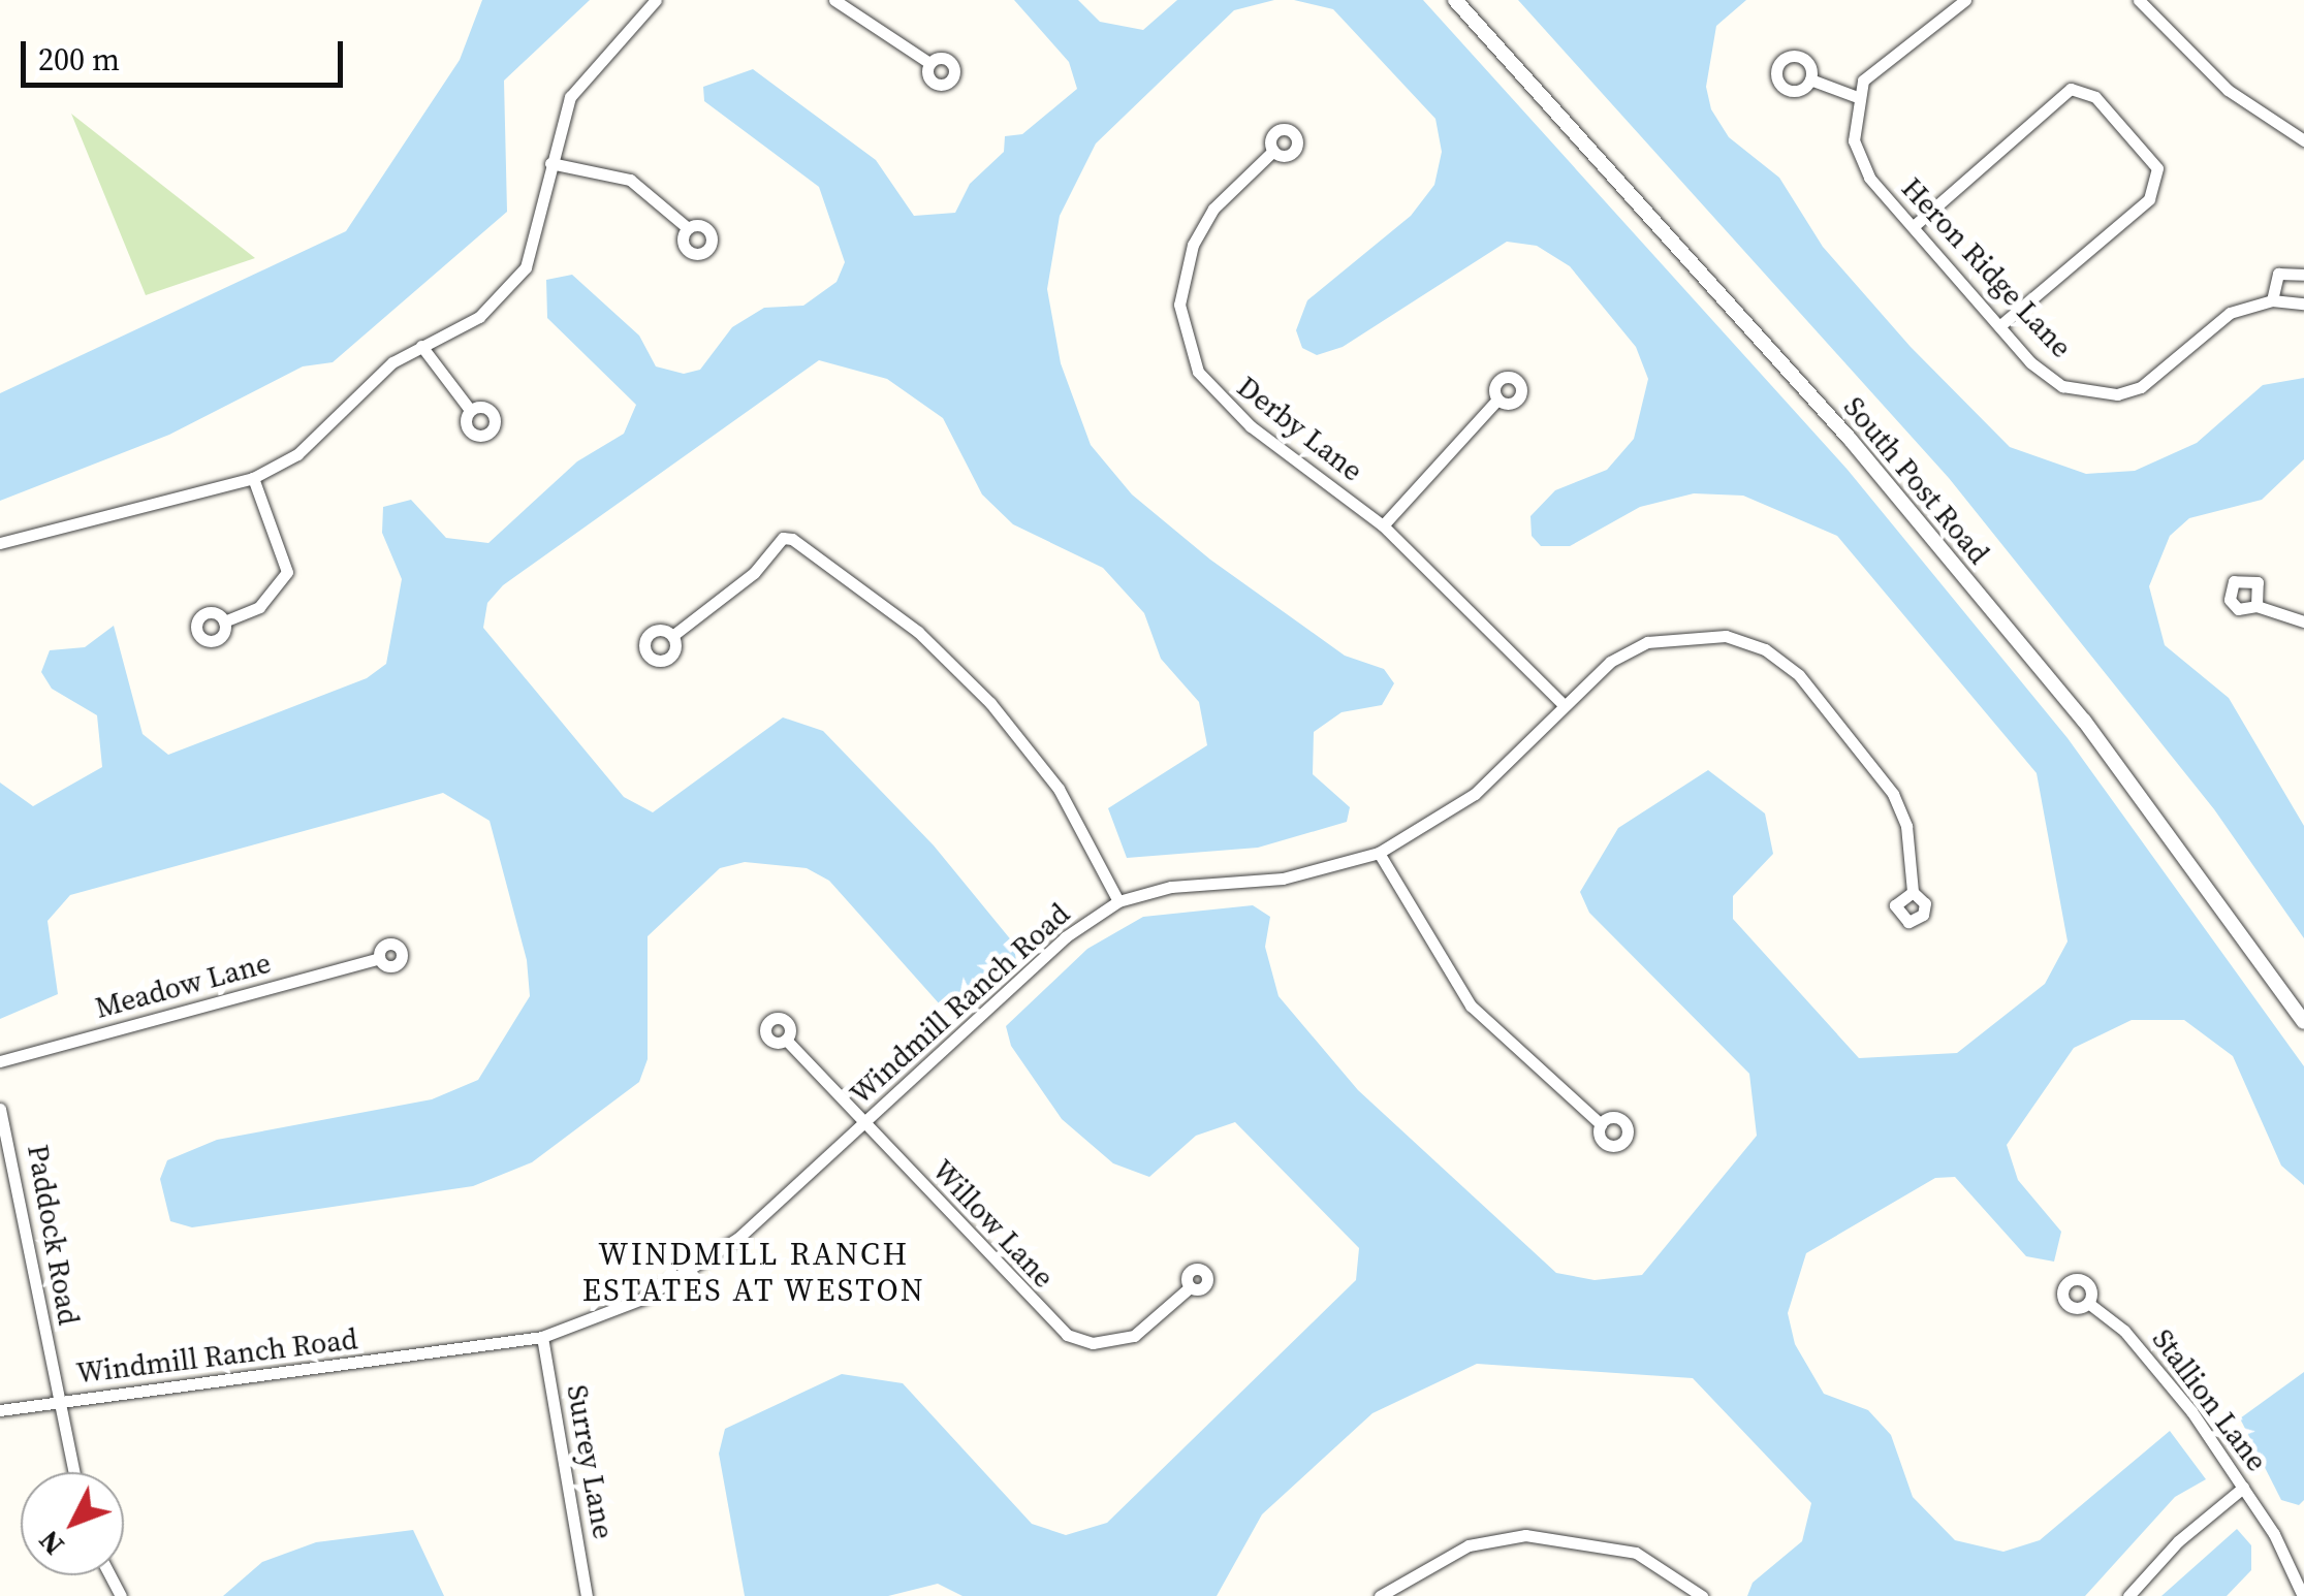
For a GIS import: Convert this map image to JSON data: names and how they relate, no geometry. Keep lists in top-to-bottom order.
{
  "streets": {
    "street": [
      "Heron Ridge Lane",
      "Derby Lane",
      "South Post Road",
      "Meadow Lane",
      "Windmill Ranch Road",
      "Willow Lane",
      "Paddock Road",
      "Stallion Lane",
      "Surrey Lane"
    ]
  },
  "crossings": [
    ["Derby Lane", "Windmill Ranch Road"],
    ["Windmill Ranch Road", "Willow Lane"],
    ["Windmill Ranch Road", "Paddock Road"],
    ["Windmill Ranch Road", "Surrey Lane"]
  ],
  "districts": ["WINDMILL RANCH ESTATES AT WESTON"],
  "scale_bar": "200 m",
  "north": "bottom left"
}
